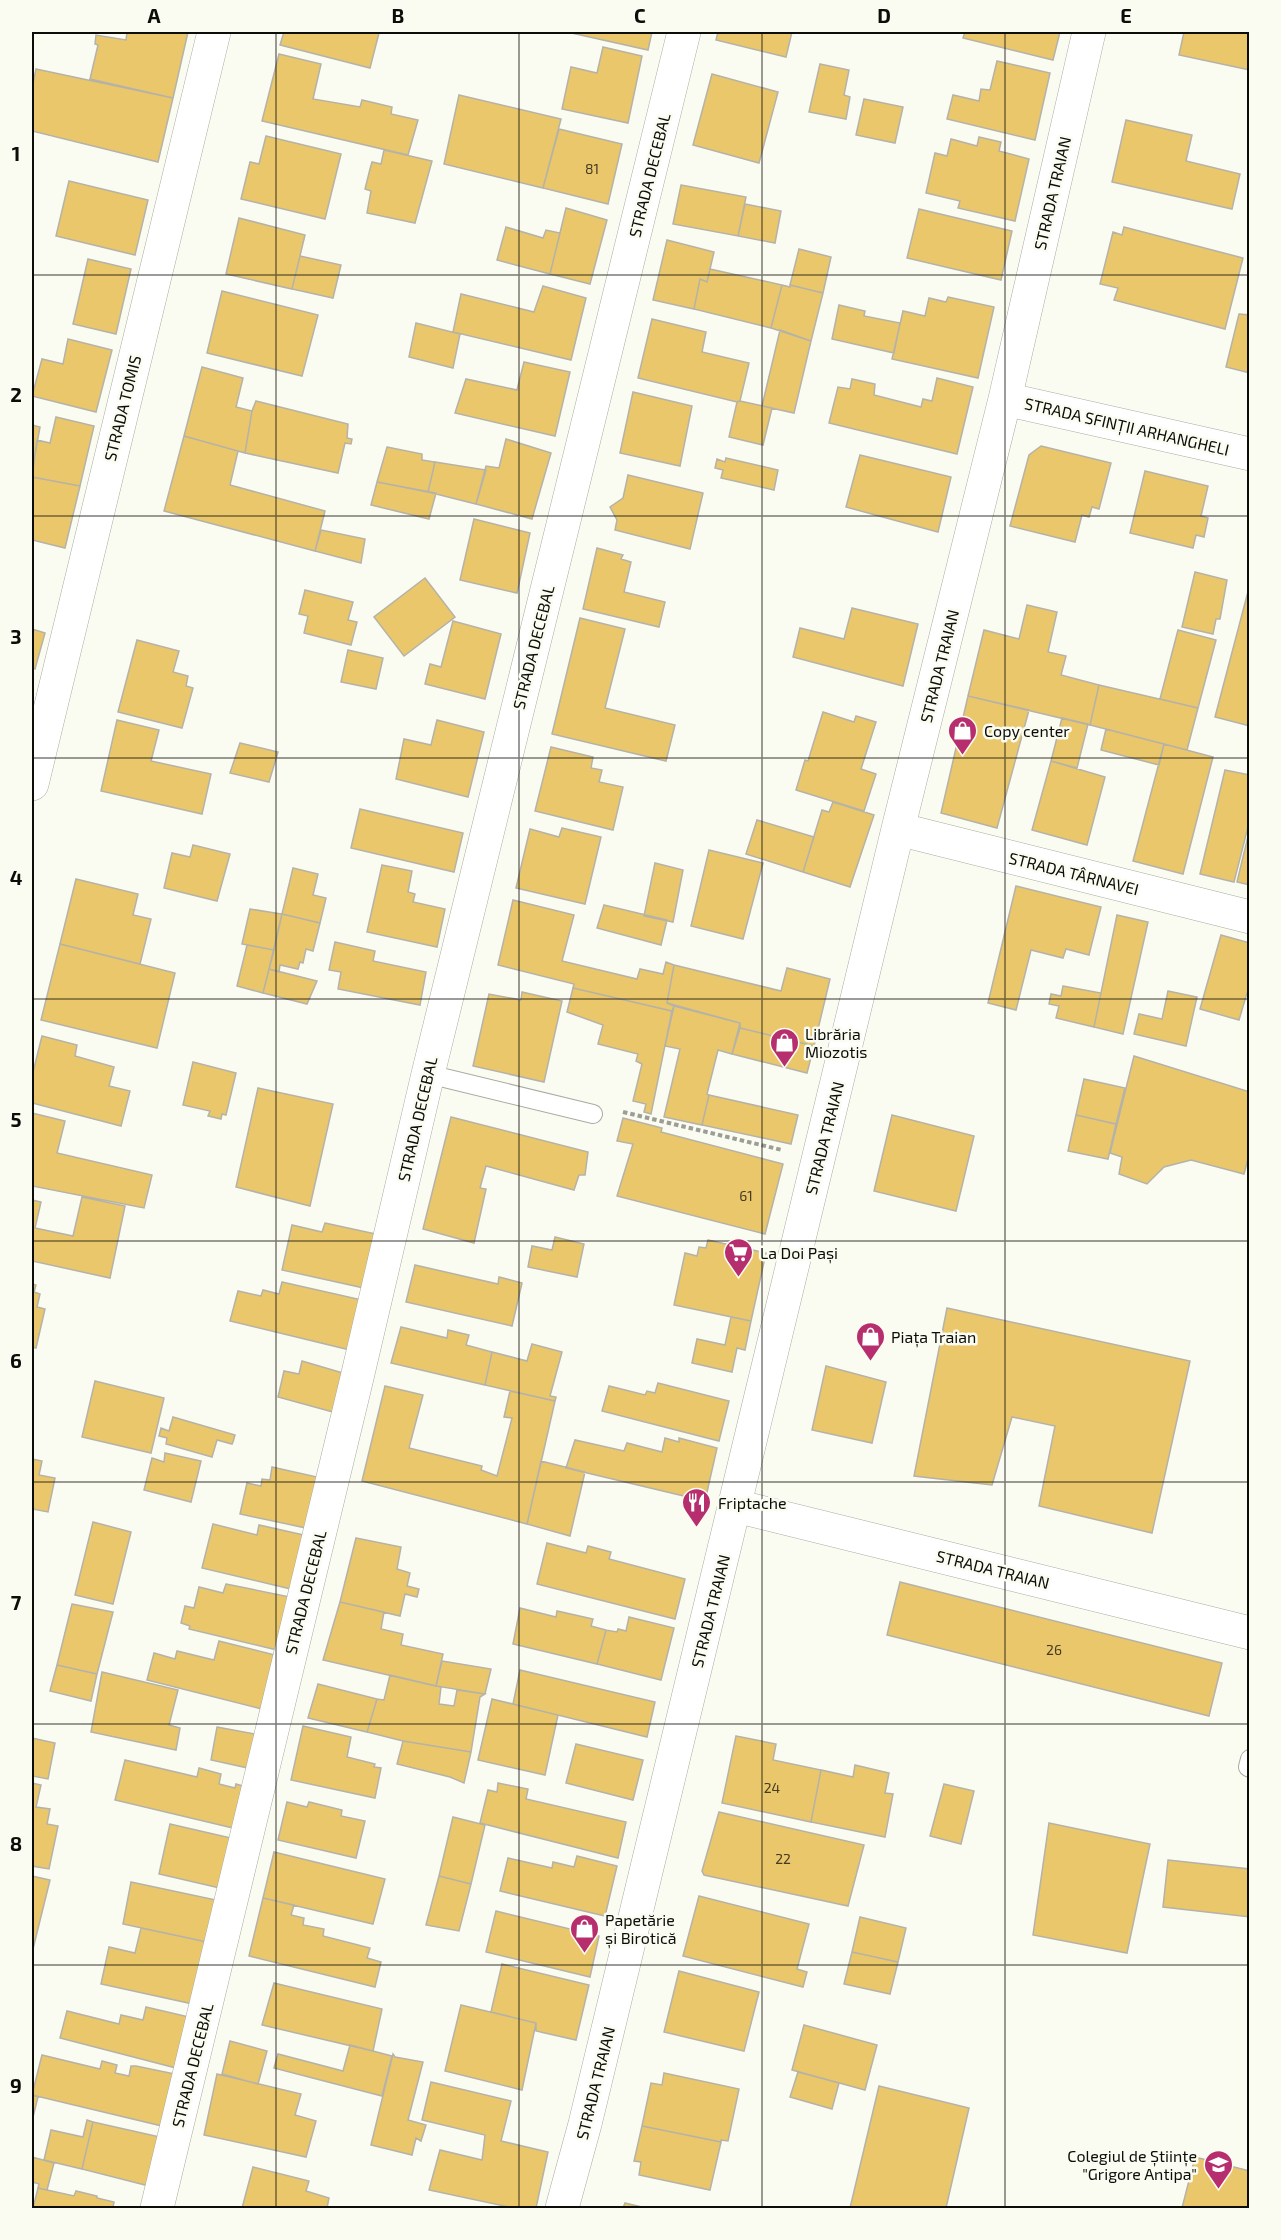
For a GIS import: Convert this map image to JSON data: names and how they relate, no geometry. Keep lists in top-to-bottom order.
{
  "streets": {
    "street": [
      "STRADA DECEBAL",
      "STRADA TRAIAN",
      "STRADA TOMIS",
      "STRADA SFINȚII ARHANGHELI",
      "STRADA TÂRNAVEI"
    ]
  },
  "crossings": [
    ["STRADA TRAIAN", "STRADA SFINȚII ARHANGHELI"],
    ["STRADA TRAIAN", "STRADA TÂRNAVEI"]
  ],
  "places": {
    "shop": [
      "Copy center",
      "Librăria Miozotis",
      "Piața Traian",
      "Papetărie și Birotică"
    ],
    "supermarket": ["La Doi Pași"],
    "restaurant": ["Friptache"],
    "school or university": ["Colegiul de Științe \"Grigore Antipa\""]
  },
  "house_numbers": [
    "81",
    "61",
    "26",
    "24",
    "22"
  ],
  "grid": {
    "columns": [
      "A",
      "B",
      "C",
      "D",
      "E"
    ],
    "rows": [
      "1",
      "2",
      "3",
      "4",
      "5",
      "6",
      "7",
      "8",
      "9"
    ]
  }
}
